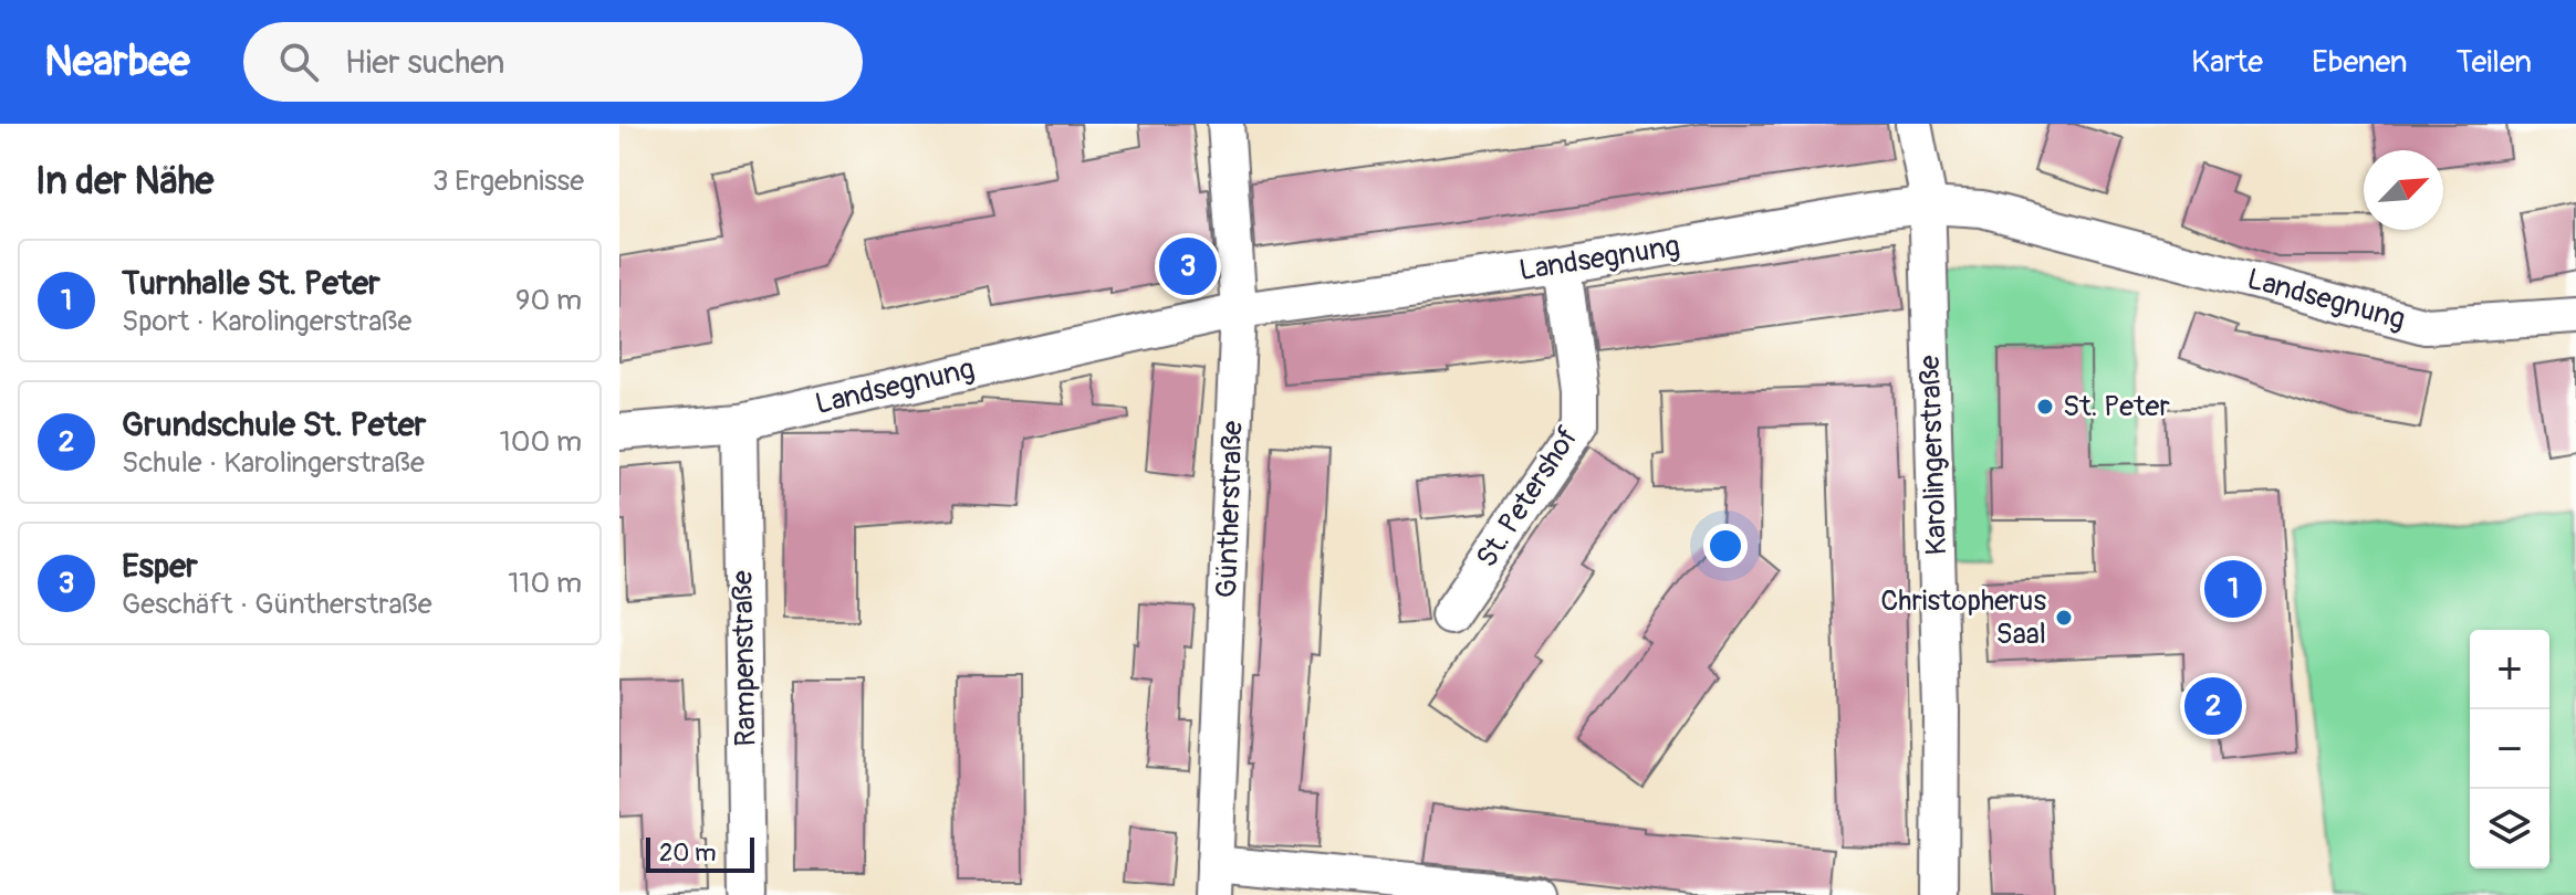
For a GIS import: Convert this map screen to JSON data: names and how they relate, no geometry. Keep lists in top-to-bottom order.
{
  "streets": {
    "street": [
      "Landsegnung",
      "Karolingerstraße",
      "St. Petershof",
      "Güntherstraße",
      "Rampenstraße"
    ]
  },
  "crossings": [
    ["Landsegnung", "Karolingerstraße"],
    ["Landsegnung", "St. Petershof"],
    ["Landsegnung", "Güntherstraße"],
    ["Landsegnung", "Rampenstraße"]
  ],
  "places": ["St. Peter", "Christopherus Saal"],
  "scale_bar": "20 m",
  "north": "top right",
  "page": {
    "header": "Nearbee",
    "search": "Hier suchen",
    "nav": ["Karte", "Ebenen", "Teilen"],
    "heading": ["In der Nähe", "3 Ergebnisse"],
    "pins": ["3", "1", "2"],
    "list": [
      {
        "mark": "1",
        "name": "Turnhalle St. Peter",
        "note": "Sport · Karolingerstraße",
        "value": "90 m"
      },
      {
        "mark": "2",
        "name": "Grundschule St. Peter",
        "note": "Schule · Karolingerstraße",
        "value": "100 m"
      },
      {
        "mark": "3",
        "name": "Esper",
        "note": "Geschäft · Güntherstraße",
        "value": "110 m"
      }
    ],
    "map_buttons": ["+", "−"],
    "scale": "20 m"
  }
}
